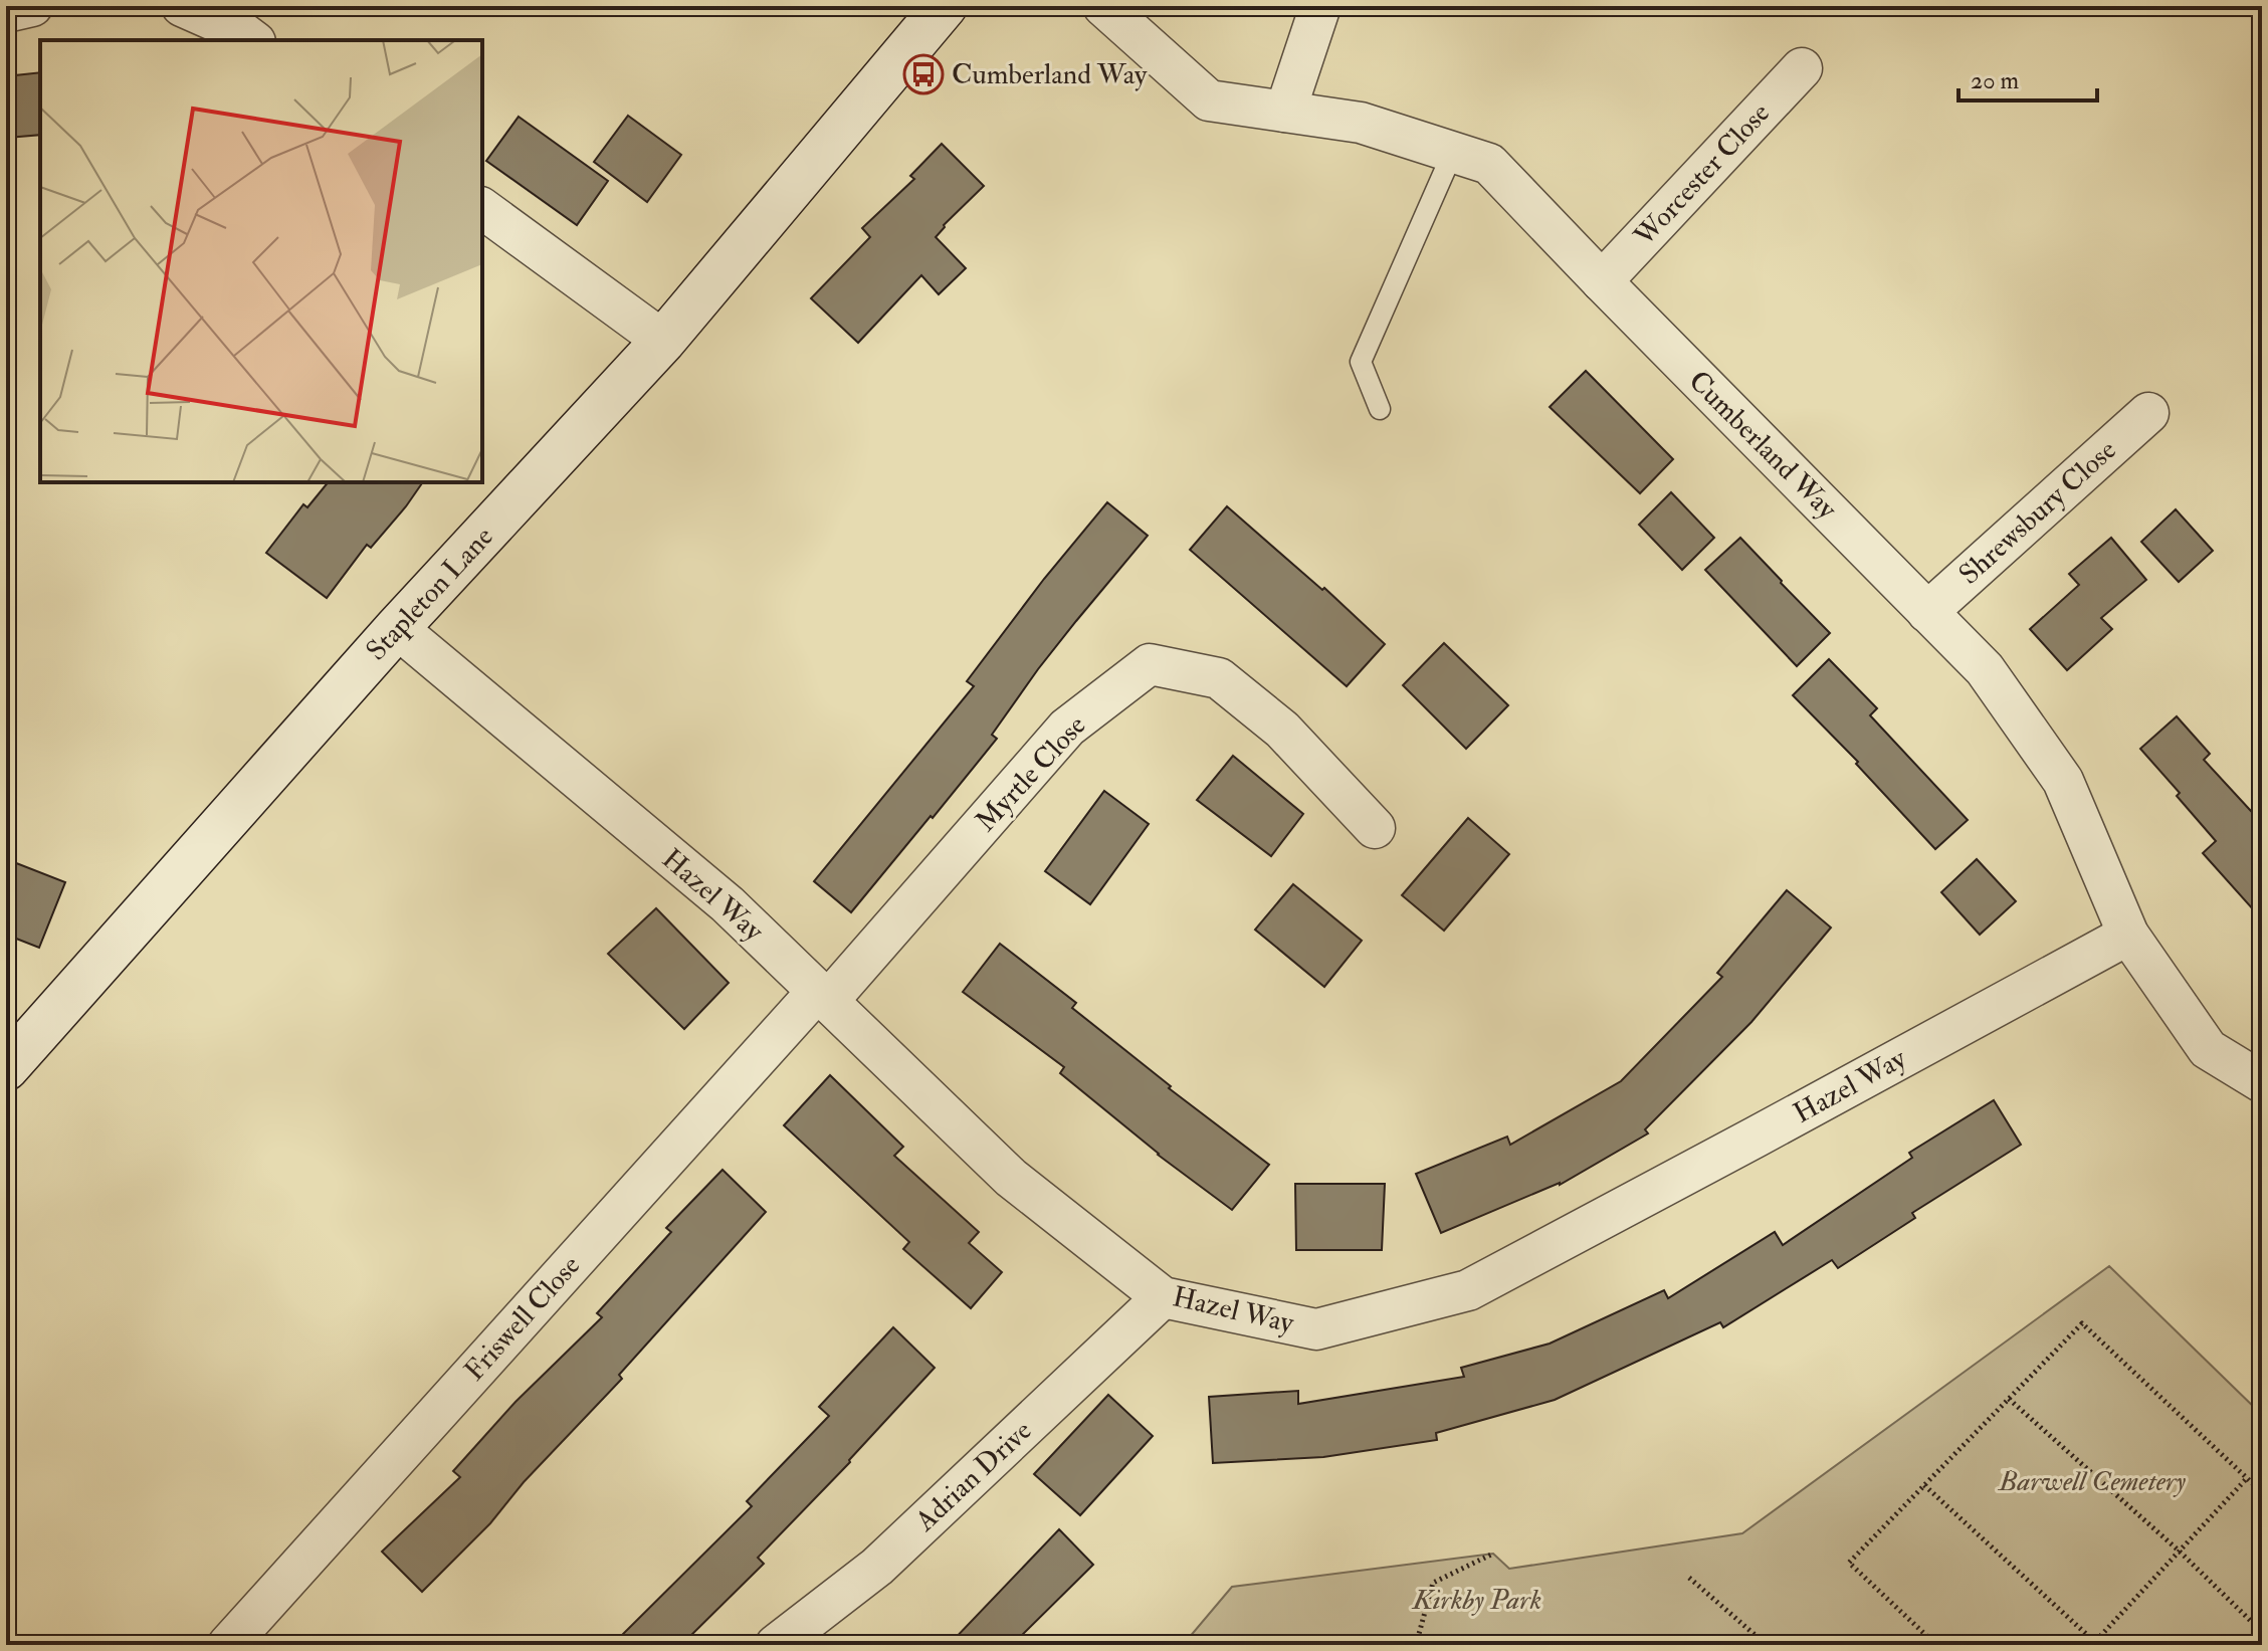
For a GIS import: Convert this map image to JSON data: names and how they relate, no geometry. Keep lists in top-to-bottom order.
{
  "streets": {
    "street": [
      "Worcester Close",
      "Cumberland Way",
      "Shrewsbury Close",
      "Stapleton Lane",
      "Myrtle Close",
      "Hazel Way",
      "Friswell Close",
      "Adrian Drive"
    ]
  },
  "crossings": [
    ["Worcester Close", "Cumberland Way"],
    ["Cumberland Way", "Shrewsbury Close"],
    ["Cumberland Way", "Hazel Way"],
    ["Stapleton Lane", "Hazel Way"],
    ["Myrtle Close", "Hazel Way"],
    ["Myrtle Close", "Friswell Close"],
    ["Hazel Way", "Friswell Close"],
    ["Hazel Way", "Adrian Drive"]
  ],
  "parks": ["Barwell Cemetery", "Kirkby Park"],
  "places": {
    "bus stop": ["Cumberland Way"]
  },
  "scale_bar": "20 m"
}
